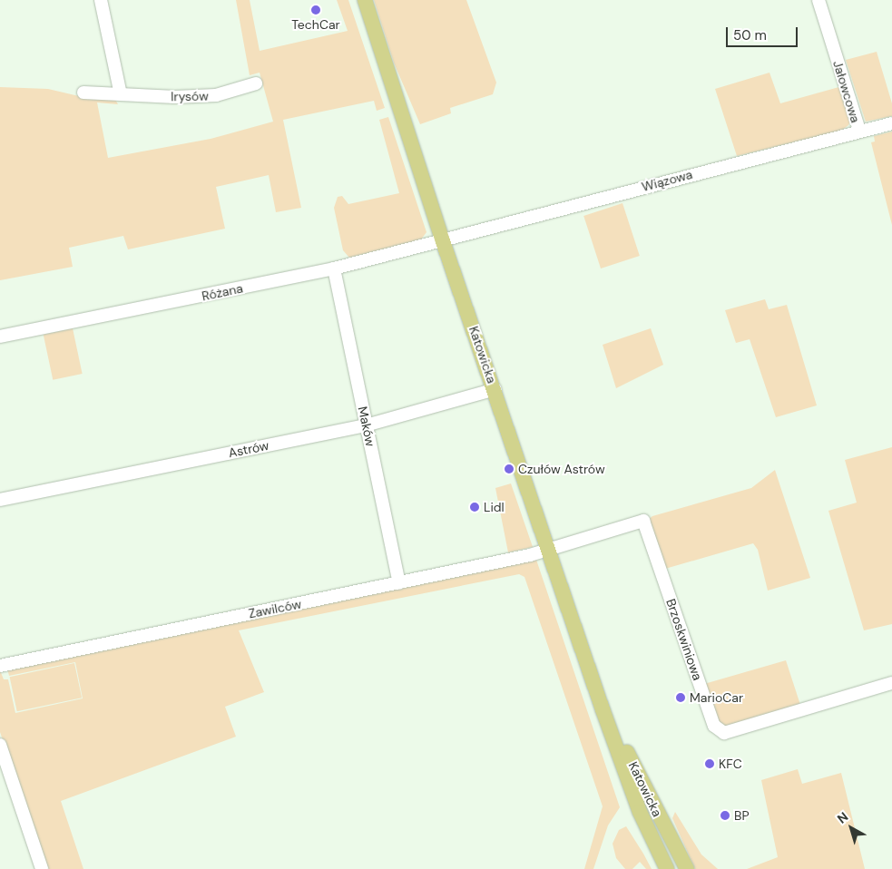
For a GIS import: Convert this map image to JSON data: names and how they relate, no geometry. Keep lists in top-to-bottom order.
{
  "streets": {
    "main road": ["Katowicka"],
    "street": [
      "Jałowcowa",
      "Irysów",
      "Wiązowa",
      "Różana",
      "Maków",
      "Astrów",
      "Zawilców",
      "Brzoskwiniowa"
    ]
  },
  "crossings": [
    ["Jałowcowa", "Wiązowa"],
    ["Wiązowa", "Różana"],
    ["Wiązowa", "Katowicka"],
    ["Różana", "Katowicka"],
    ["Różana", "Maków"],
    ["Katowicka", "Astrów"],
    ["Katowicka", "Zawilców"],
    ["Katowicka", "Brzoskwiniowa"],
    ["Maków", "Astrów"],
    ["Maków", "Zawilców"],
    ["Zawilców", "Brzoskwiniowa"]
  ],
  "places": [
    "TechCar",
    "Czułów Astrów",
    "Lidl",
    "MarioCar",
    "KFC",
    "BP"
  ],
  "scale_bar": "50 m",
  "north": "top left"
}
